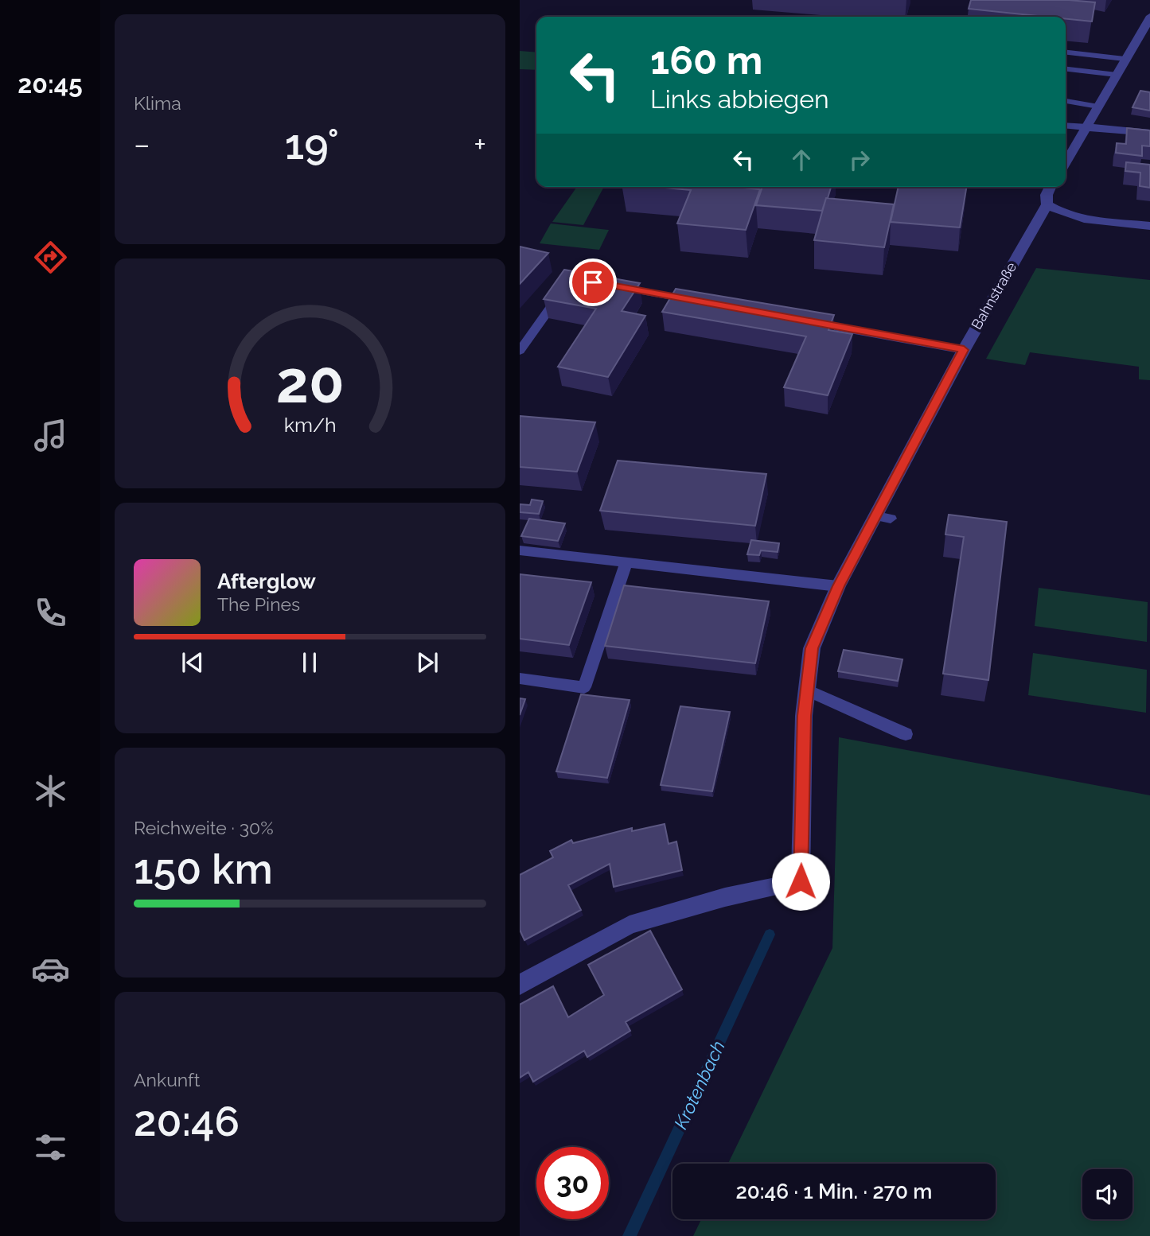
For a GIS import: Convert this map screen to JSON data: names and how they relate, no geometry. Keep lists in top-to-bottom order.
{
  "streets": {
    "street": ["Bahnstraße"]
  },
  "water": ["Krotenbach"],
  "page": {
    "tabs": "20:45",
    "tile": [
      "Klima",
      ["Reichweite · 30%", "150 km"],
      ["Ankunft", "20:46"]
    ],
    "turn": ["160 m", "Links abbiegen"],
    "heat": ["−", "19°", "+"],
    "song": ["Afterglow", "The Pines"],
    "limit": "30",
    "trip": "20:46 · 1 Min. · 270 m",
    "gauge": ["20", "km/h"]
  }
}
